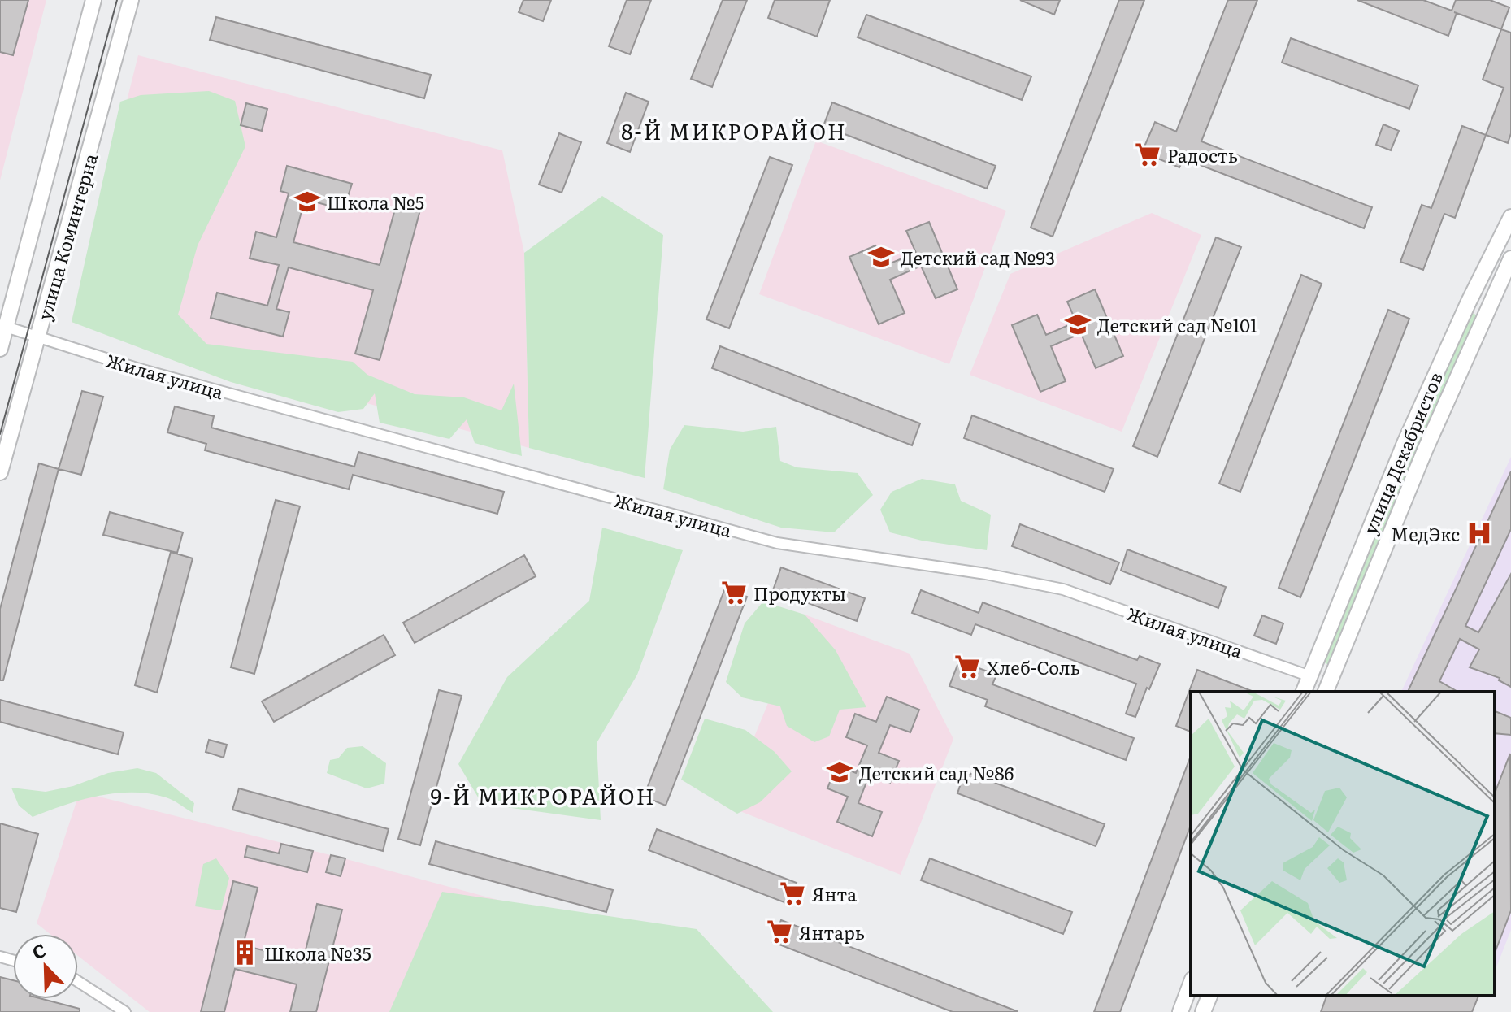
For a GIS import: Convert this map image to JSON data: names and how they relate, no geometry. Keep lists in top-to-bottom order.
{
  "streets": {
    "street": ["улица Коминтерна", "Жилая улица", "улица Декабристов"]
  },
  "crossings": [
    ["улица Коминтерна", "Жилая улица"],
    ["Жилая улица", "улица Декабристов"]
  ],
  "districts": ["8-Й МИКРОРАЙОН", "9-Й МИКРОРАЙОН"],
  "places": {
    "supermarket": [
      "Радость",
      "Продукты",
      "Хлеб-Соль",
      "Янта",
      "Янтарь"
    ],
    "school or university": [
      "Школа №5",
      "Детский сад №93",
      "Детский сад №101",
      "Детский сад №86"
    ],
    "hospital": ["МедЭкс"],
    "building": ["Школа №35"]
  },
  "north": "top left"
}
